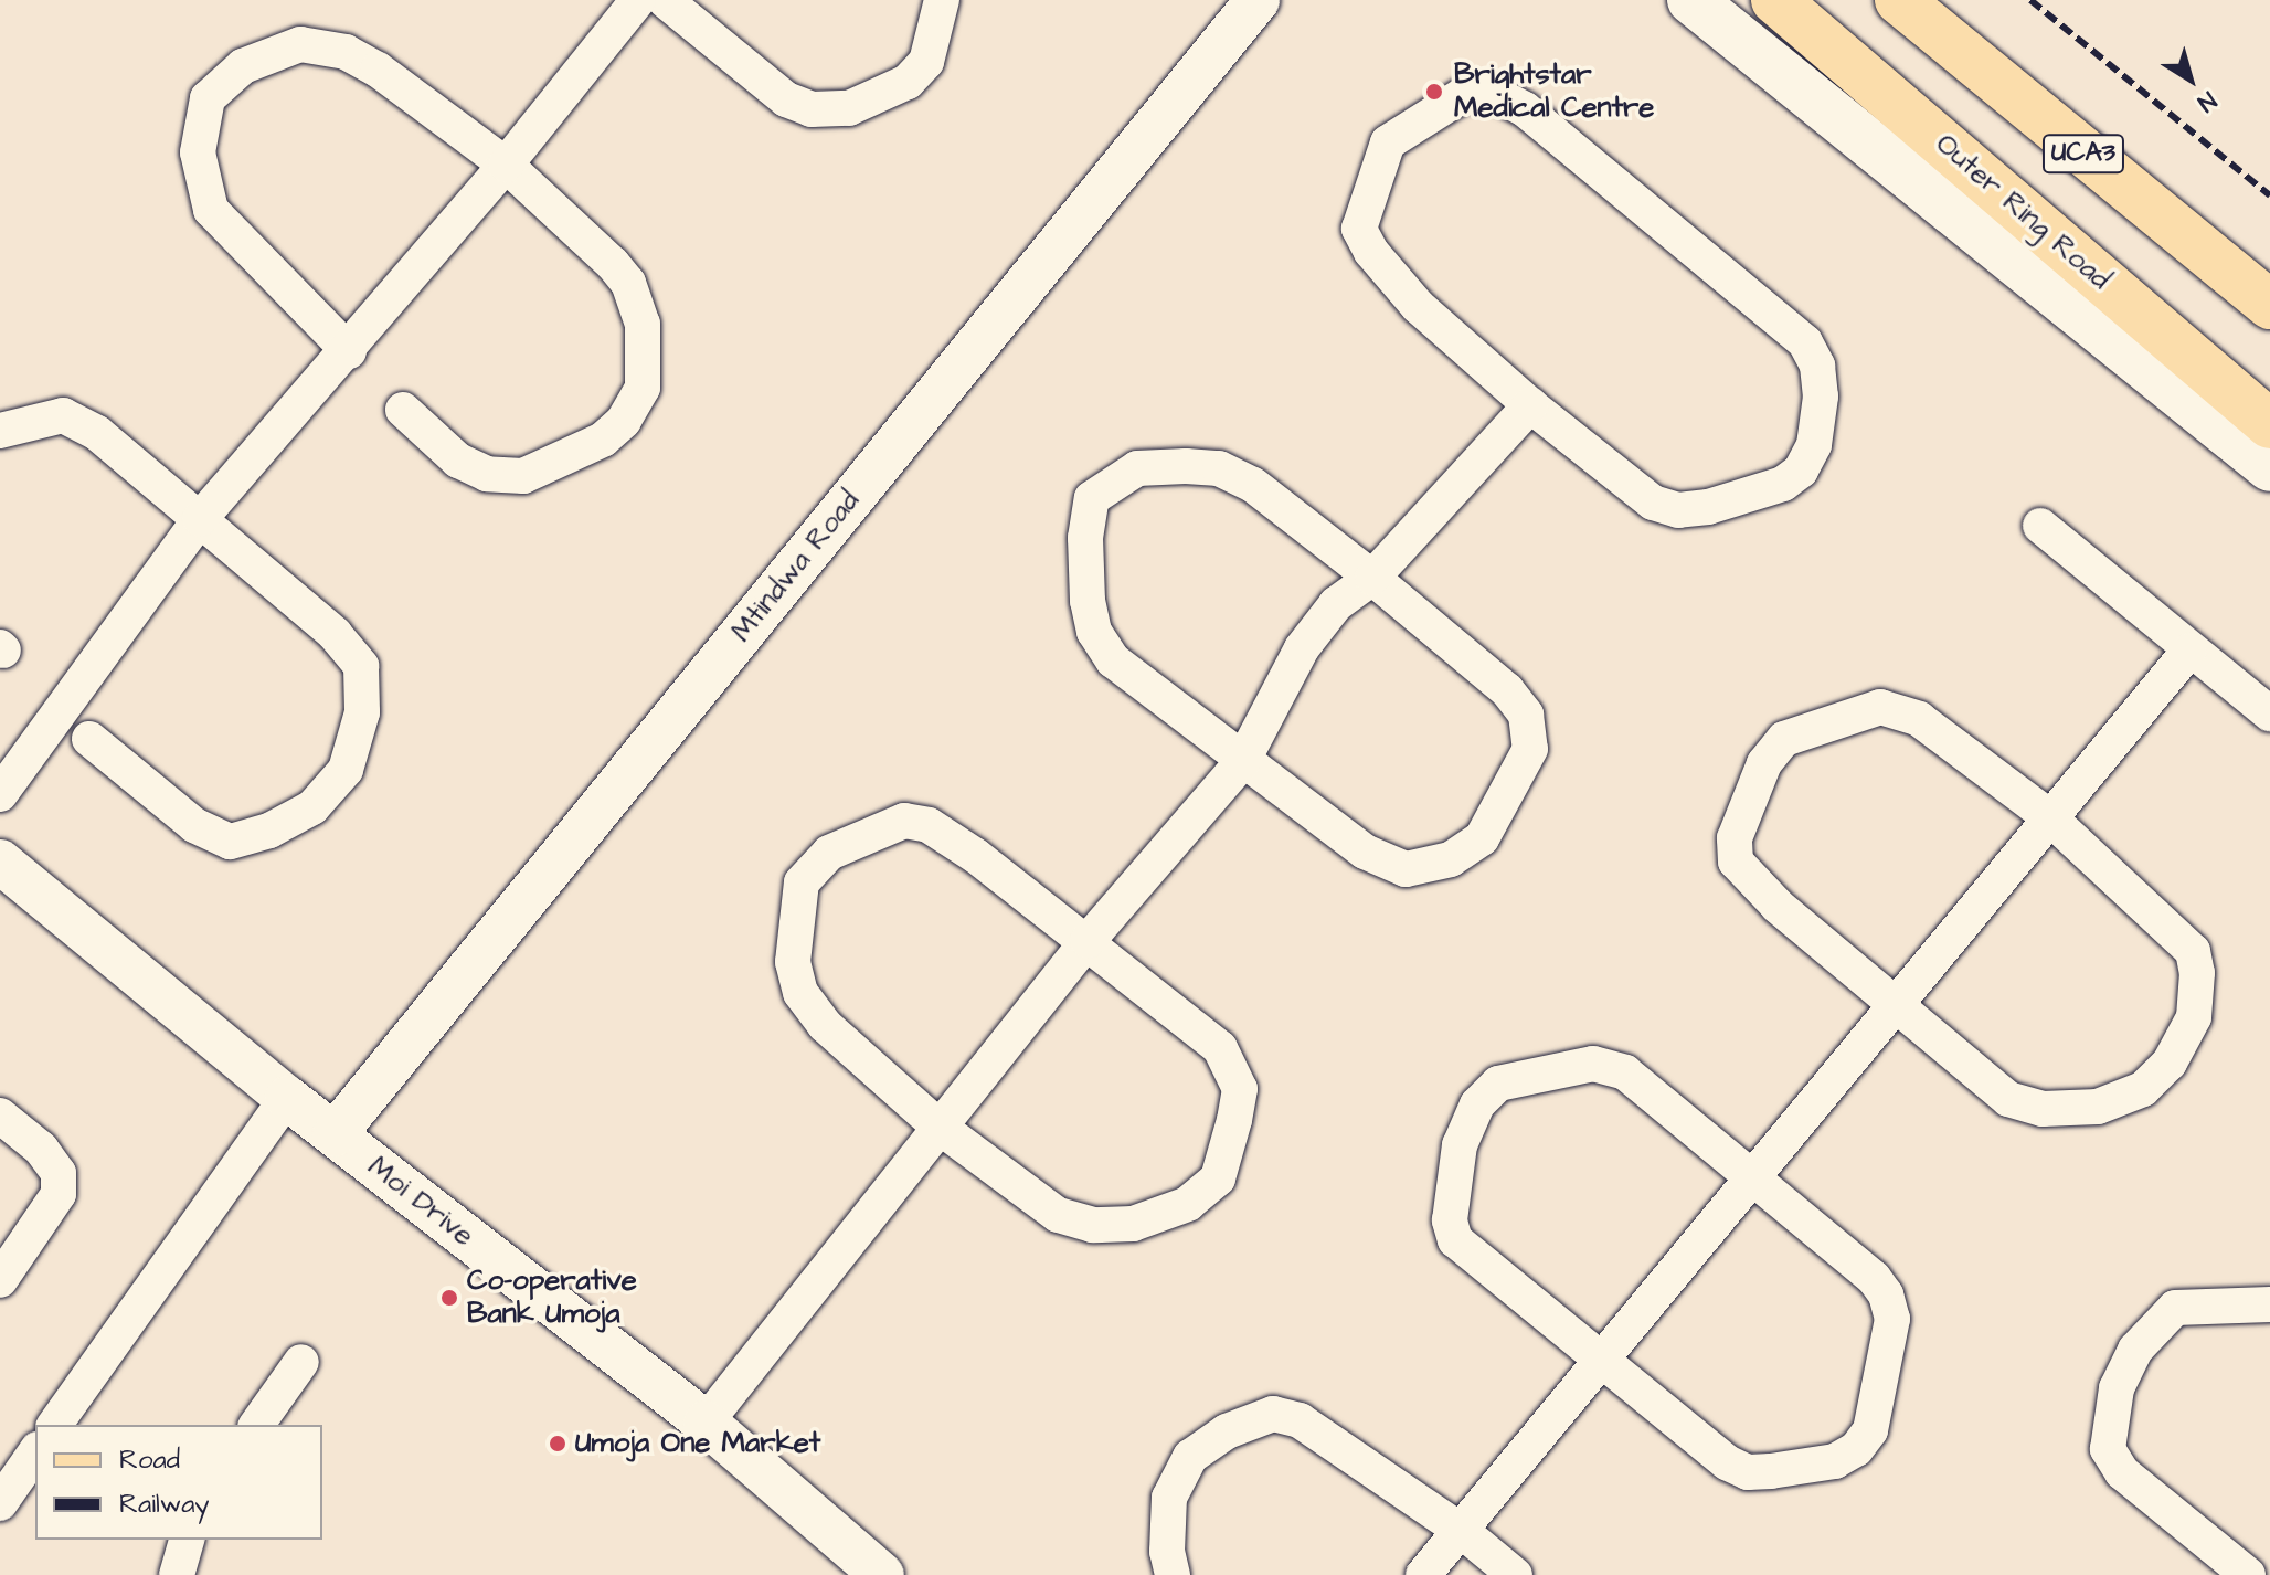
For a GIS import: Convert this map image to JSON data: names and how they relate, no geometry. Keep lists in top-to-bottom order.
{
  "streets": {
    "main road": ["UCA3", "Outer Ring Road"],
    "street": ["Mtindwa Road", "Moi Drive"]
  },
  "crossings": [
    ["Mtindwa Road", "Moi Drive"]
  ],
  "places": ["Brightstar Medical Centre", "Co-operative Bank Umoja", "Umoja One Market"],
  "legend": ["Road", "Railway"],
  "north": "bottom right"
}
